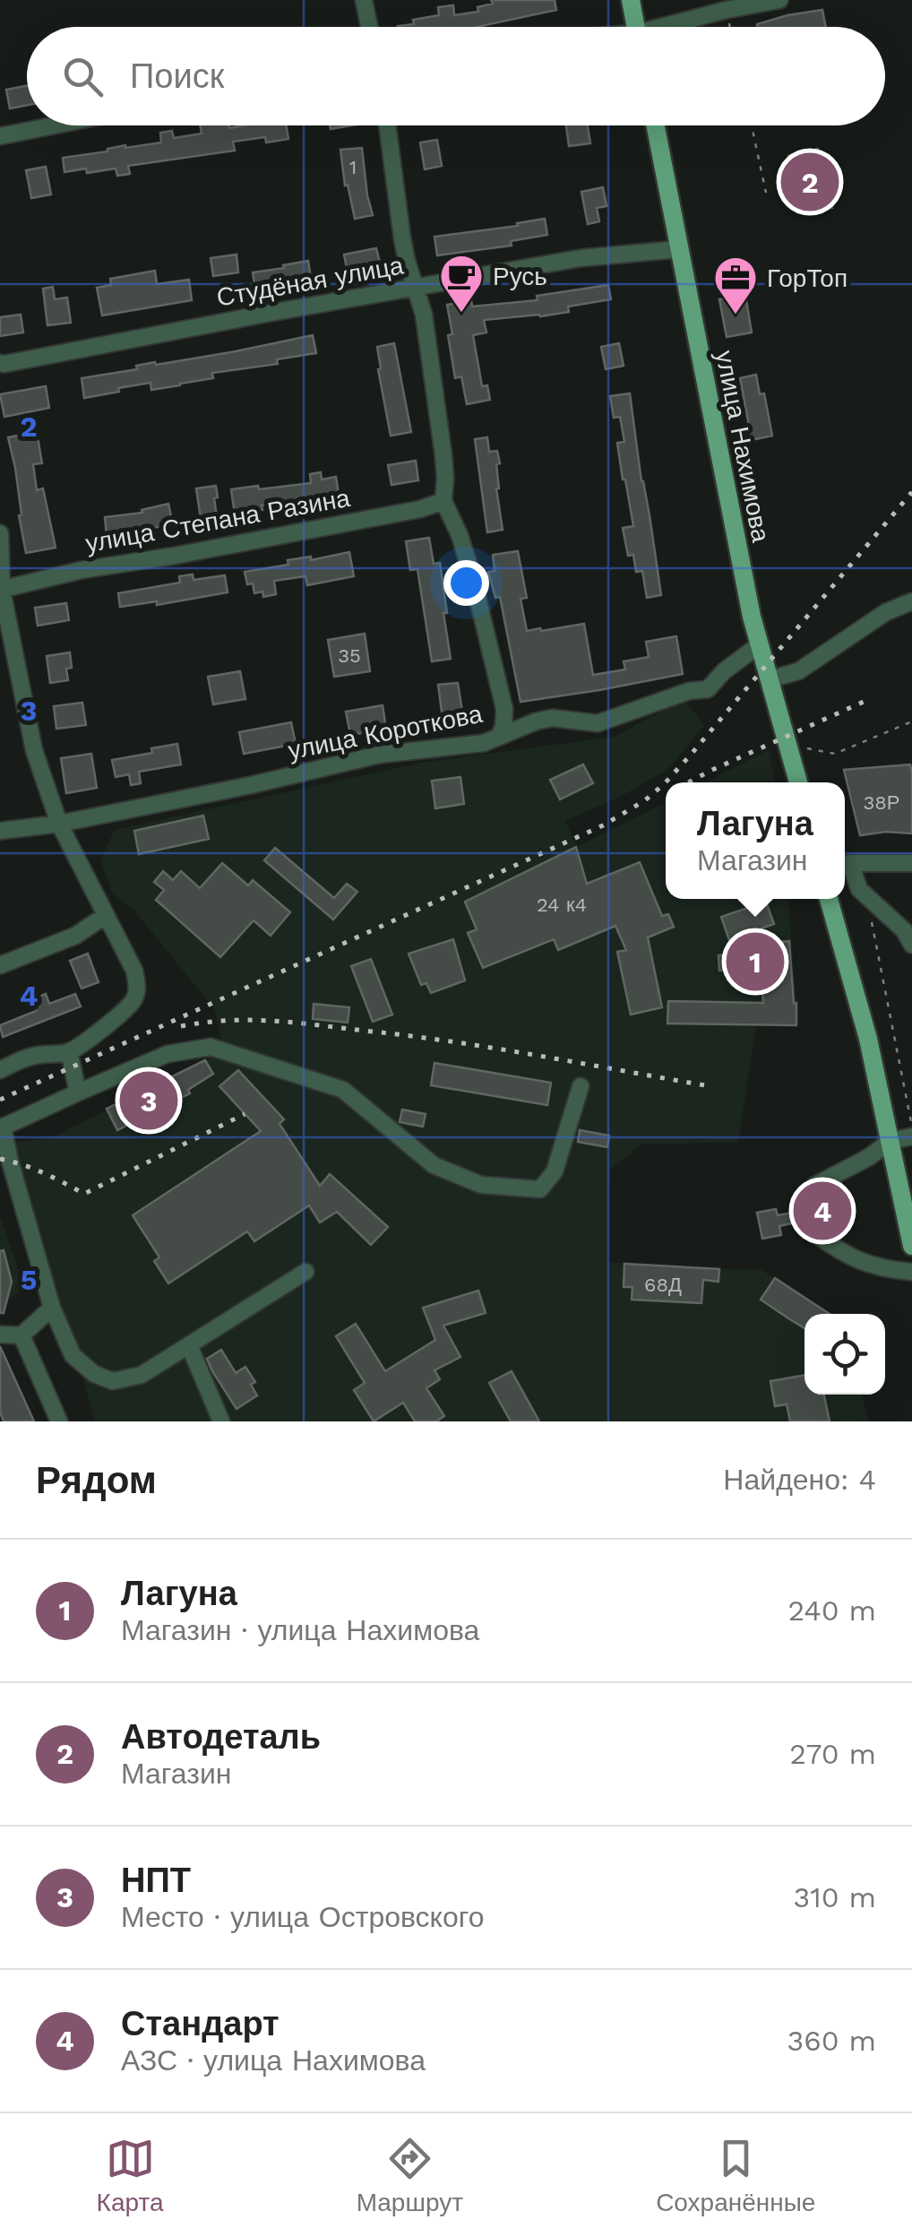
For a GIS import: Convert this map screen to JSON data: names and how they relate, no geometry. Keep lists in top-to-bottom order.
{
  "streets": {
    "main road": ["улица Нахимова"],
    "street": ["Студёная улица", "улица Степана Разина", "улица Короткова"]
  },
  "crossings": [
    ["Студёная улица", "улица Нахимова"],
    ["улица Нахимова", "улица Короткова"]
  ],
  "places": {
    "cafe": ["Русь"],
    "office": ["ГорТоп"]
  },
  "house_numbers": [
    "1",
    "35",
    "38Р",
    "24 к4",
    "68Д"
  ],
  "page": {
    "search": "Поиск",
    "pins": [
      "2",
      "1",
      "3",
      "4"
    ],
    "popup": ["Лагуна", "Магазин"],
    "heading": ["Рядом", "Найдено: 4"],
    "list": [
      {
        "mark": "1",
        "name": "Лагуна",
        "note": "Магазин · улица Нахимова",
        "value": "240 m"
      },
      {
        "mark": "2",
        "name": "Автодеталь",
        "note": "Магазин",
        "value": "270 m"
      },
      {
        "mark": "3",
        "name": "НПТ",
        "note": "Место · улица Островского",
        "value": "310 m"
      },
      {
        "mark": "4",
        "name": "Стандарт",
        "note": "АЗС · улица Нахимова",
        "value": "360 m"
      }
    ],
    "nav": ["Карта", "Маршрут", "Сохранённые"]
  },
  "grid": {
    "rows": [
      "2",
      "3",
      "4",
      "5"
    ]
  }
}
